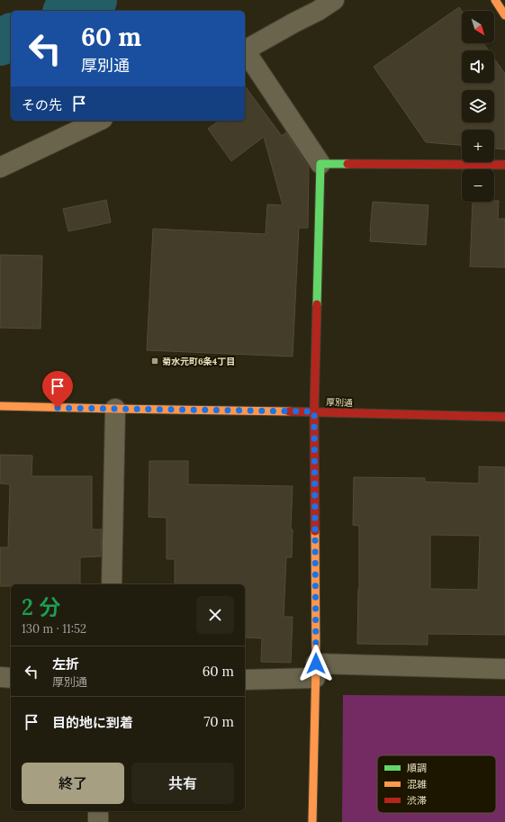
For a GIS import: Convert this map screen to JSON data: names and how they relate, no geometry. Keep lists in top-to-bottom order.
{
  "streets": {
    "street": ["厚別通"]
  },
  "places": {
    "transit": ["菊水元町6条4丁目"]
  },
  "legend": ["順調", "混雑", "渋滞"],
  "north": "bottom right",
  "page": {
    "map_buttons": ["+", "−"],
    "turn": ["60 m", "厚別通"],
    "then": "その先",
    "heading": ["2 分", "130 m · 11:52"],
    "list": [
      {
        "name": "左折",
        "note": "厚別通",
        "value": "60 m"
      },
      {
        "name": "目的地に到着",
        "value": "70 m"
      }
    ],
    "buttons": ["終了", "共有"]
  }
}
